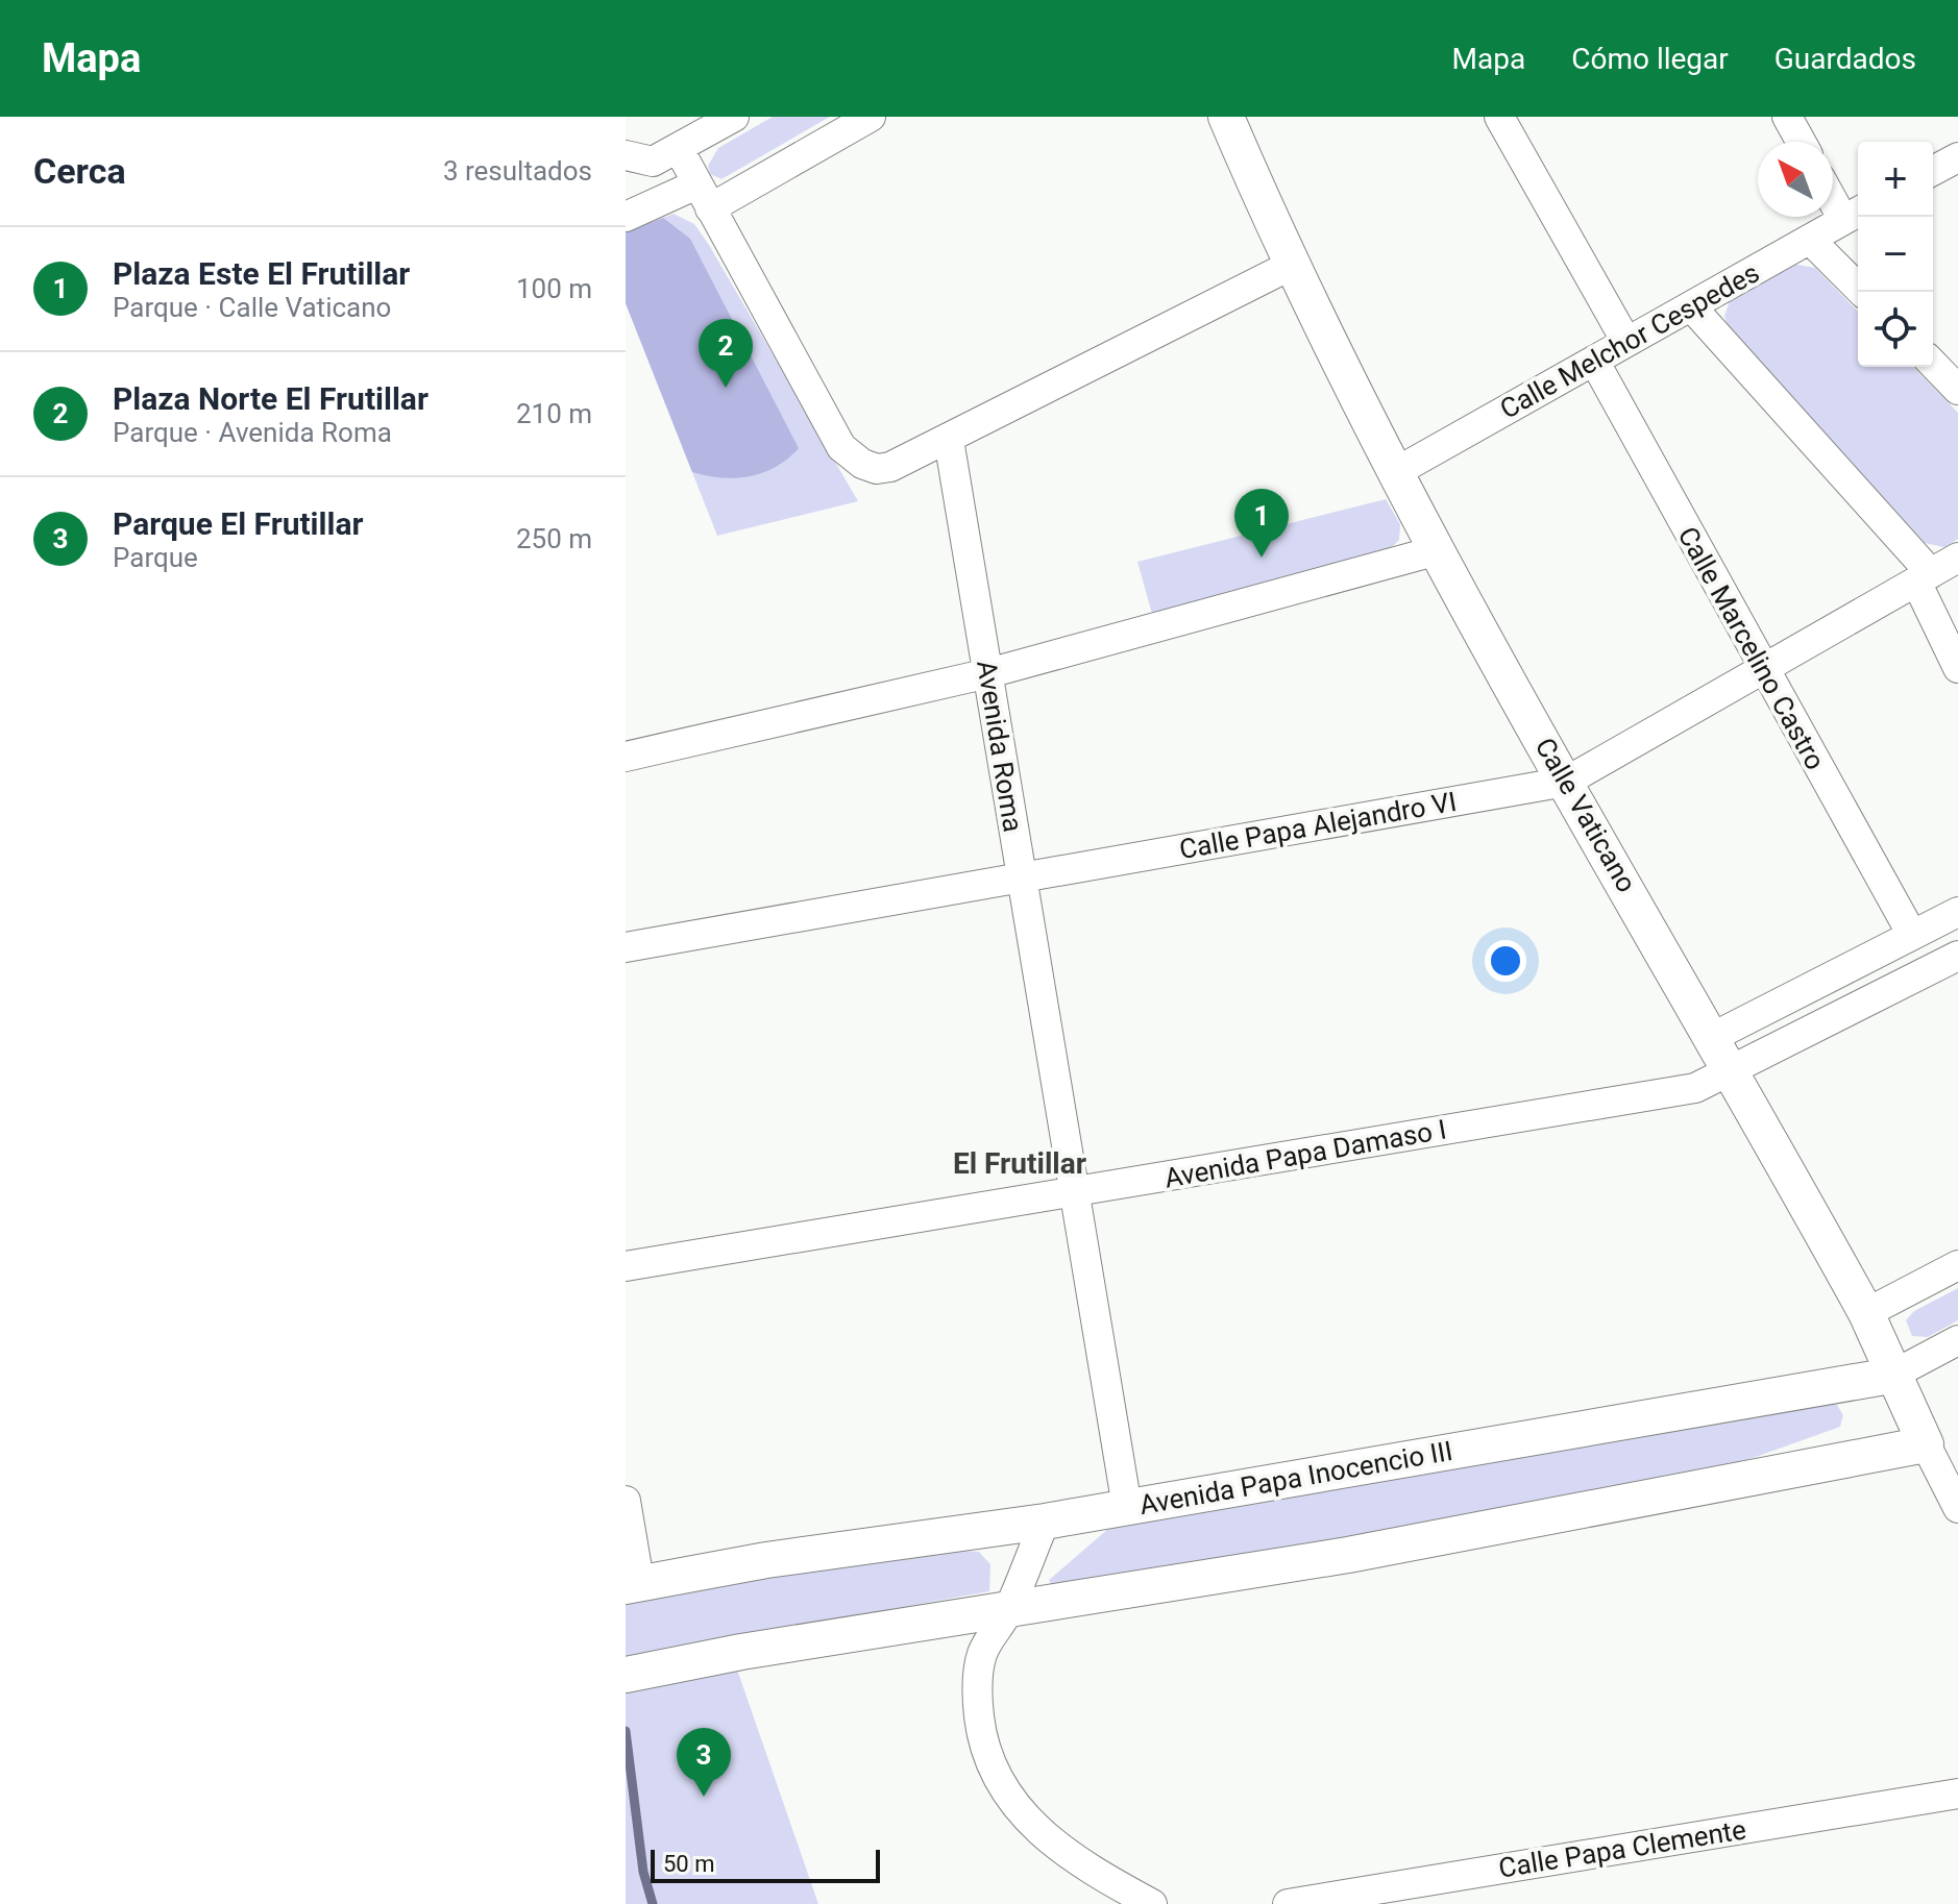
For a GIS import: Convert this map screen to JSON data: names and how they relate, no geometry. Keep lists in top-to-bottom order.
{
  "streets": {
    "street": [
      "Calle Melchor Cespedes",
      "Calle Marcelino Castro",
      "Avenida Roma",
      "Calle Vaticano",
      "Calle Papa Alejandro VI",
      "Avenida Papa Damaso I",
      "Avenida Papa Inocencio III",
      "Calle Papa Clemente"
    ]
  },
  "crossings": [
    ["Calle Melchor Cespedes", "Calle Marcelino Castro"],
    ["Calle Melchor Cespedes", "Calle Vaticano"],
    ["Calle Marcelino Castro", "Calle Papa Alejandro VI"],
    ["Avenida Roma", "Calle Papa Alejandro VI"],
    ["Avenida Roma", "Avenida Papa Damaso I"],
    ["Avenida Roma", "Avenida Papa Inocencio III"],
    ["Calle Vaticano", "Calle Papa Alejandro VI"],
    ["Calle Vaticano", "Avenida Papa Damaso I"],
    ["Calle Vaticano", "Avenida Papa Inocencio III"]
  ],
  "districts": ["El Frutillar"],
  "scale_bar": "50 m",
  "north": "top left",
  "page": {
    "header": "Mapa",
    "nav": ["Mapa", "Cómo llegar", "Guardados"],
    "heading": ["Cerca", "3 resultados"],
    "map_buttons": ["+", "−"],
    "list": [
      {
        "mark": "1",
        "name": "Plaza Este El Frutillar",
        "note": "Parque · Calle Vaticano",
        "value": "100 m"
      },
      {
        "mark": "2",
        "name": "Plaza Norte El Frutillar",
        "note": "Parque · Avenida Roma",
        "value": "210 m"
      },
      {
        "mark": "3",
        "name": "Parque El Frutillar",
        "note": "Parque",
        "value": "250 m"
      }
    ],
    "pins": ["2", "1", "3"],
    "scale": "50 m"
  }
}
